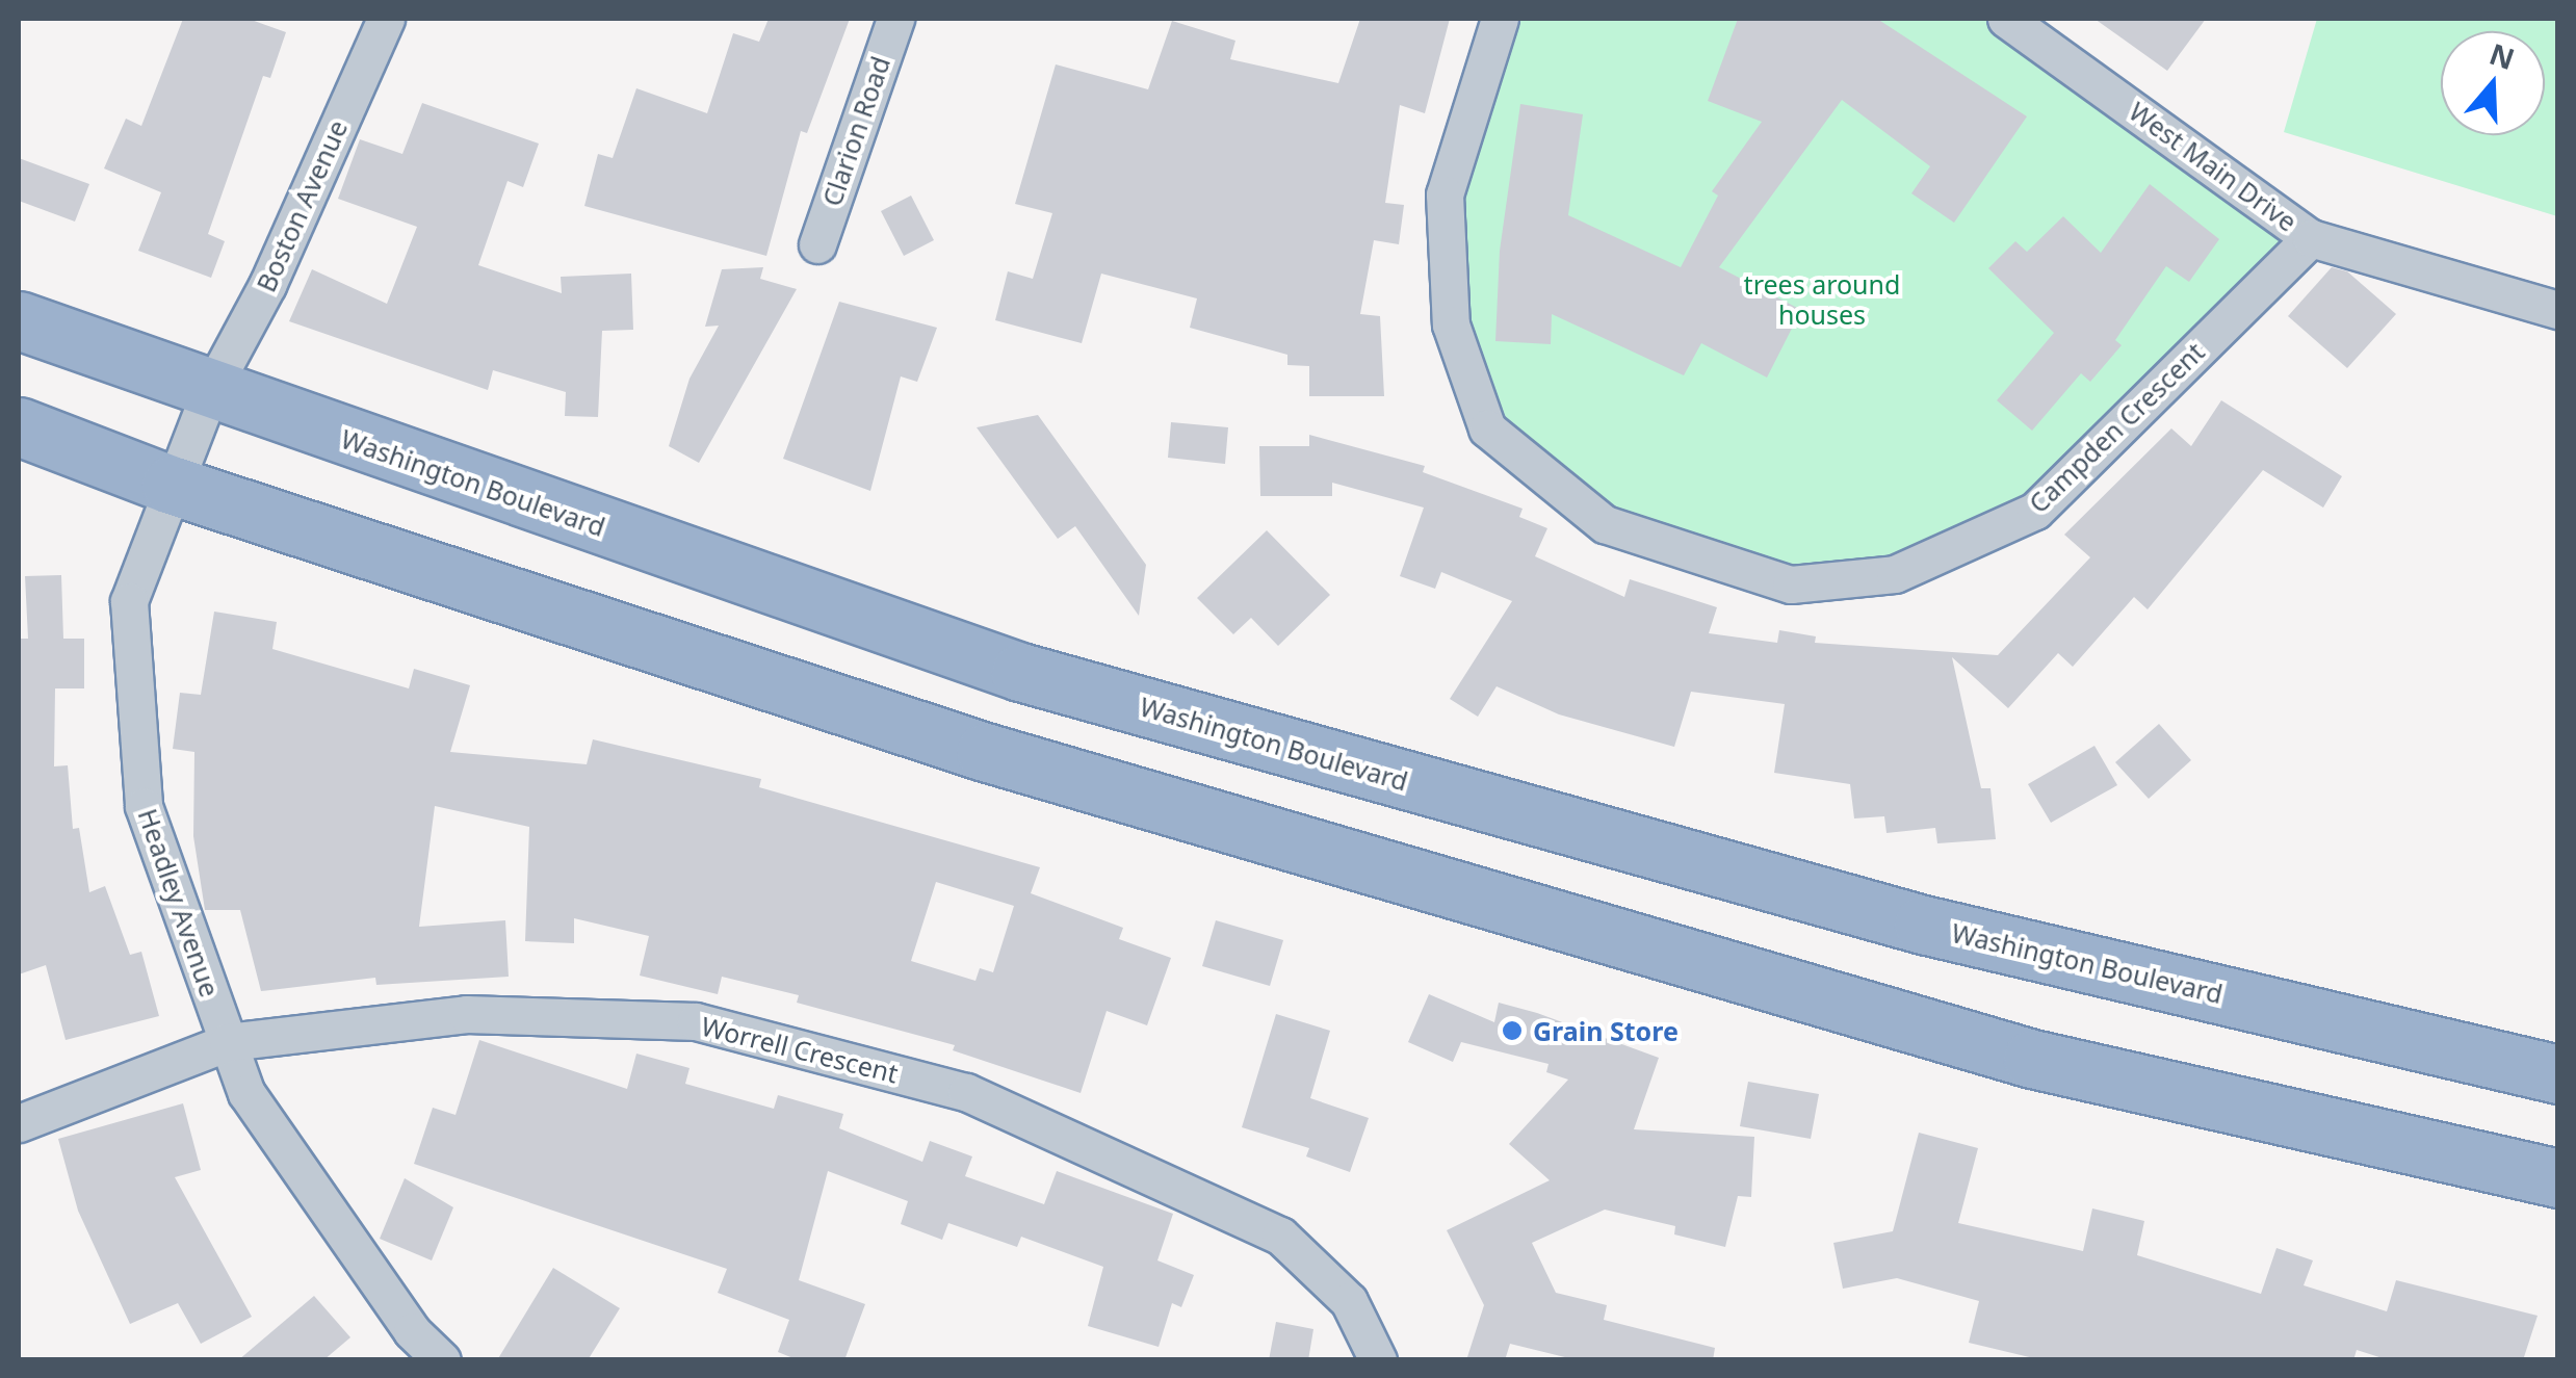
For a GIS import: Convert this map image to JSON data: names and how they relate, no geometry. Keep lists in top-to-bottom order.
{
  "streets": {
    "highway": ["Washington Boulevard"],
    "street": [
      "Clarion Road",
      "West Main Drive",
      "Boston Avenue",
      "Campden Crescent",
      "Headley Avenue",
      "Worrell Crescent"
    ]
  },
  "crossings": [
    ["West Main Drive", "Campden Crescent"],
    ["Boston Avenue", "Washington Boulevard"],
    ["Boston Avenue", "Headley Avenue"],
    ["Washington Boulevard", "Headley Avenue"],
    ["Headley Avenue", "Worrell Crescent"]
  ],
  "parks": ["trees around houses"],
  "places": ["Grain Store"],
  "north": "top"
}
